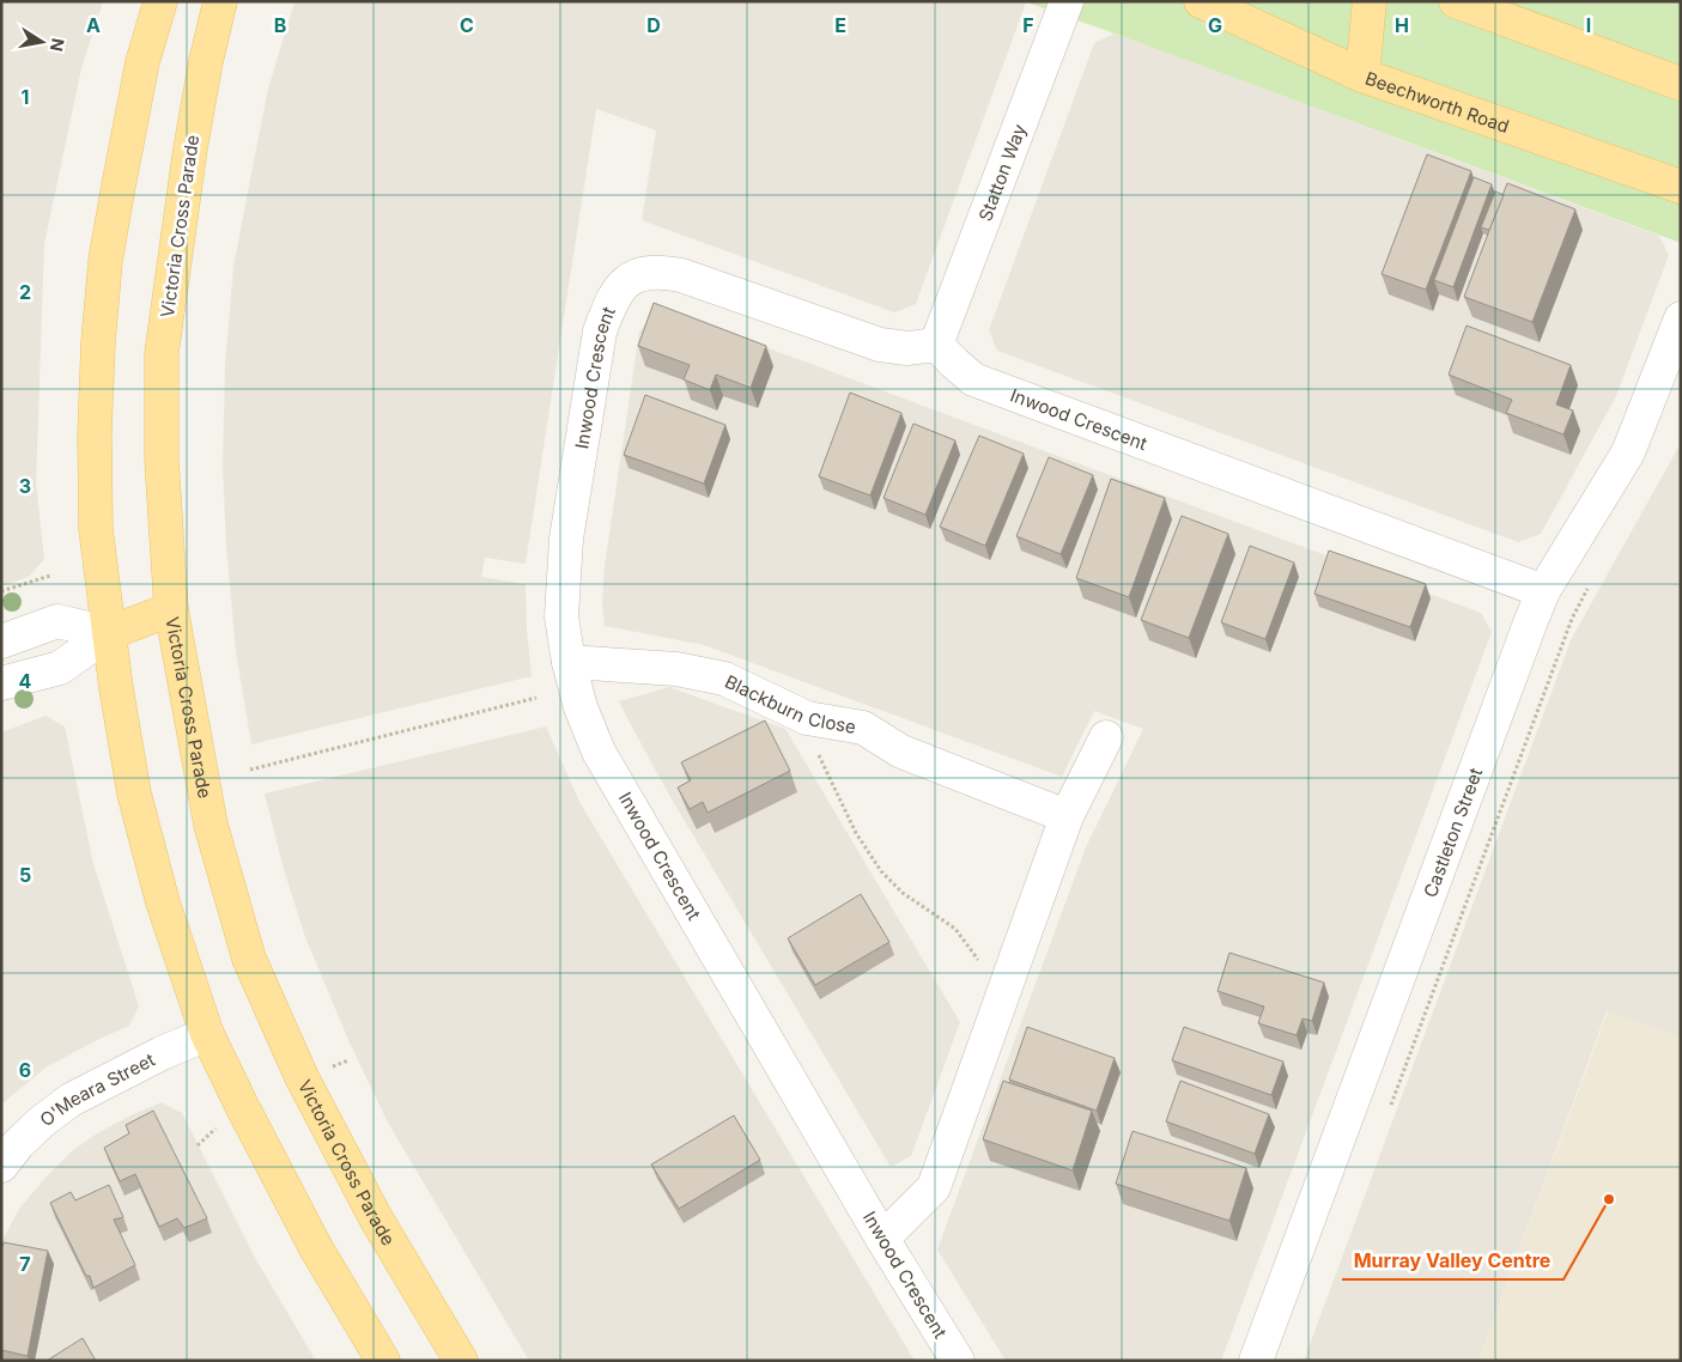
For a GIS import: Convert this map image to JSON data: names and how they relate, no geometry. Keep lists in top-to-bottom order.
{
  "streets": {
    "main road": ["Beechworth Road", "Victoria Cross Parade"],
    "street": [
      "Statton Way",
      "Inwood Crescent",
      "Blackburn Close",
      "Castleton Street",
      "O'Meara Street"
    ]
  },
  "crossings": [
    ["Statton Way", "Inwood Crescent"],
    ["Inwood Crescent", "Blackburn Close"],
    ["Inwood Crescent", "Castleton Street"]
  ],
  "places": ["Murray Valley Centre"],
  "north": "right",
  "grid": {
    "columns": [
      "A",
      "B",
      "C",
      "D",
      "E",
      "F",
      "G",
      "H",
      "I"
    ],
    "rows": [
      "1",
      "2",
      "3",
      "4",
      "5",
      "6",
      "7"
    ]
  }
}
